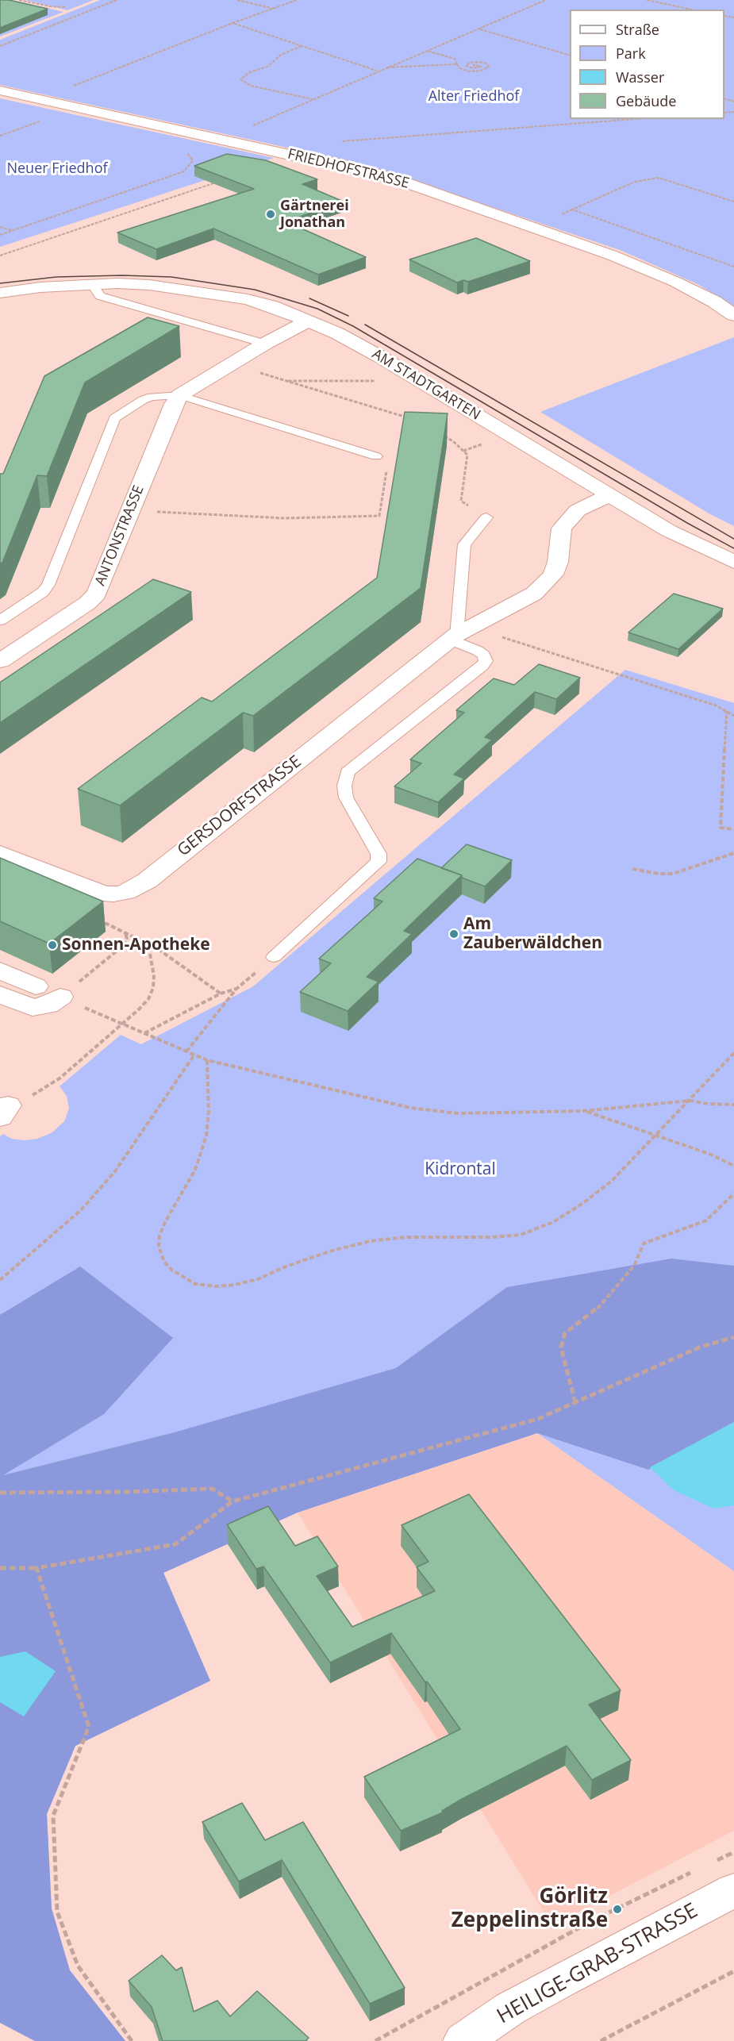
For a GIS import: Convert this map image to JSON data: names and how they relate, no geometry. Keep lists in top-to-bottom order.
{
  "streets": {
    "street": [
      "FRIEDHOFSTRASSE",
      "AM STADTGARTEN",
      "ANTONSTRASSE",
      "GERSDORFSTRASSE",
      "HEILIGE-GRAB-STRASSE"
    ]
  },
  "crossings": [
    ["AM STADTGARTEN", "GERSDORFSTRASSE"]
  ],
  "parks": ["Alter Friedhof", "Neuer Friedhof", "Kidrontal"],
  "places": [
    "Gärtnerei Jonathan",
    "Am Zauberwäldchen",
    "Sonnen-Apotheke",
    "Görlitz Zeppelinstraße"
  ],
  "legend": [
    "Straße",
    "Park",
    "Wasser",
    "Gebäude"
  ]
}
